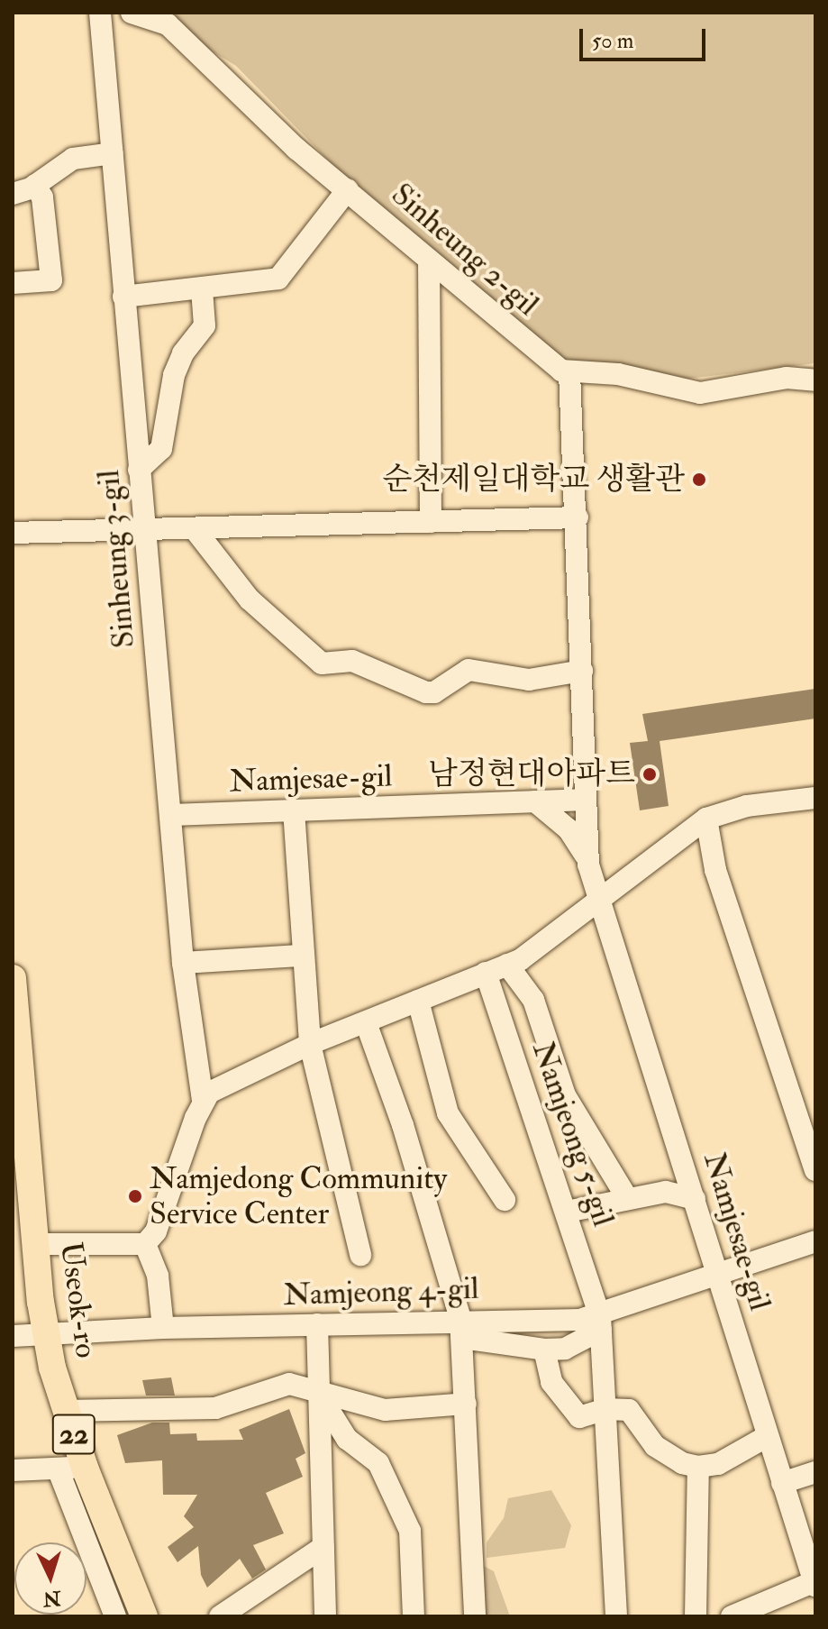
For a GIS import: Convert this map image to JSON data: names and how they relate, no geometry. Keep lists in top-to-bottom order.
{
  "streets": {
    "main road": ["Useok-ro", "22"],
    "street": [
      "Sinheung 2-gil",
      "Sinheung 3-gil",
      "Namjesae-gil",
      "Namjeong 5-gil",
      "Namjeong 4-gil"
    ]
  },
  "crossings": [
    ["Sinheung 3-gil", "Namjesae-gil"],
    ["Namjesae-gil", "Namjeong 4-gil"],
    ["Namjeong 5-gil", "Namjeong 4-gil"],
    ["Namjeong 4-gil", "Useok-ro"]
  ],
  "places": ["순천제일대학교 생활관", "남정현대아파트", "Namjedong Community Service Center"],
  "scale_bar": "50 m",
  "north": "bottom"
}
